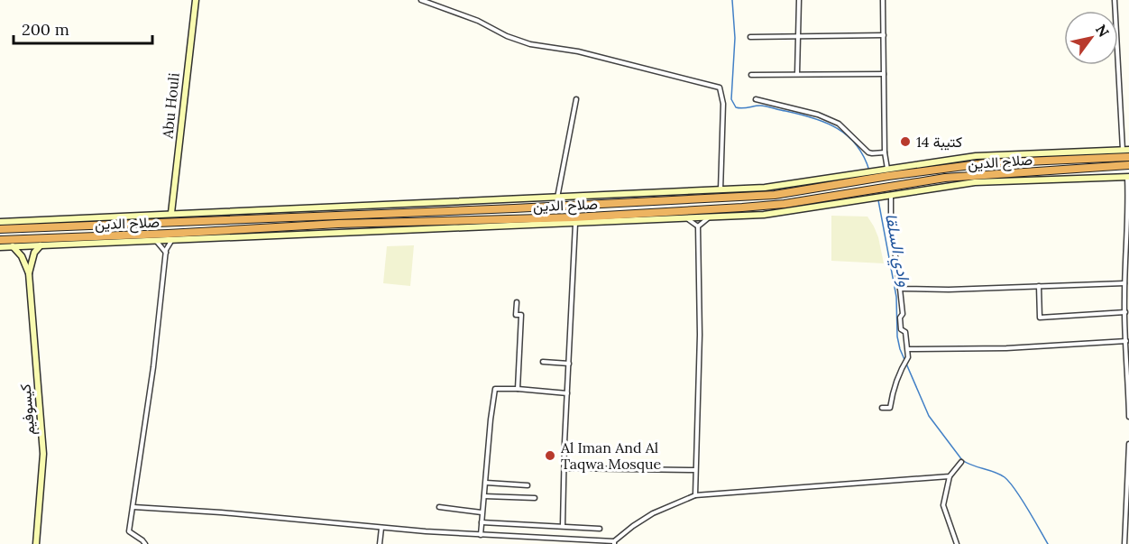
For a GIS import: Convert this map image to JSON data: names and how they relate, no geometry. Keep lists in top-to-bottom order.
{
  "streets": {
    "highway": ["صلاح الدين"],
    "main road": ["Abu Houli", "كيسوفيم"]
  },
  "water": ["وادي السلقا"],
  "places": ["كتيبة 14", "Al Iman And Al Taqwa Mosque"],
  "scale_bar": "200 m",
  "north": "top right"
}
